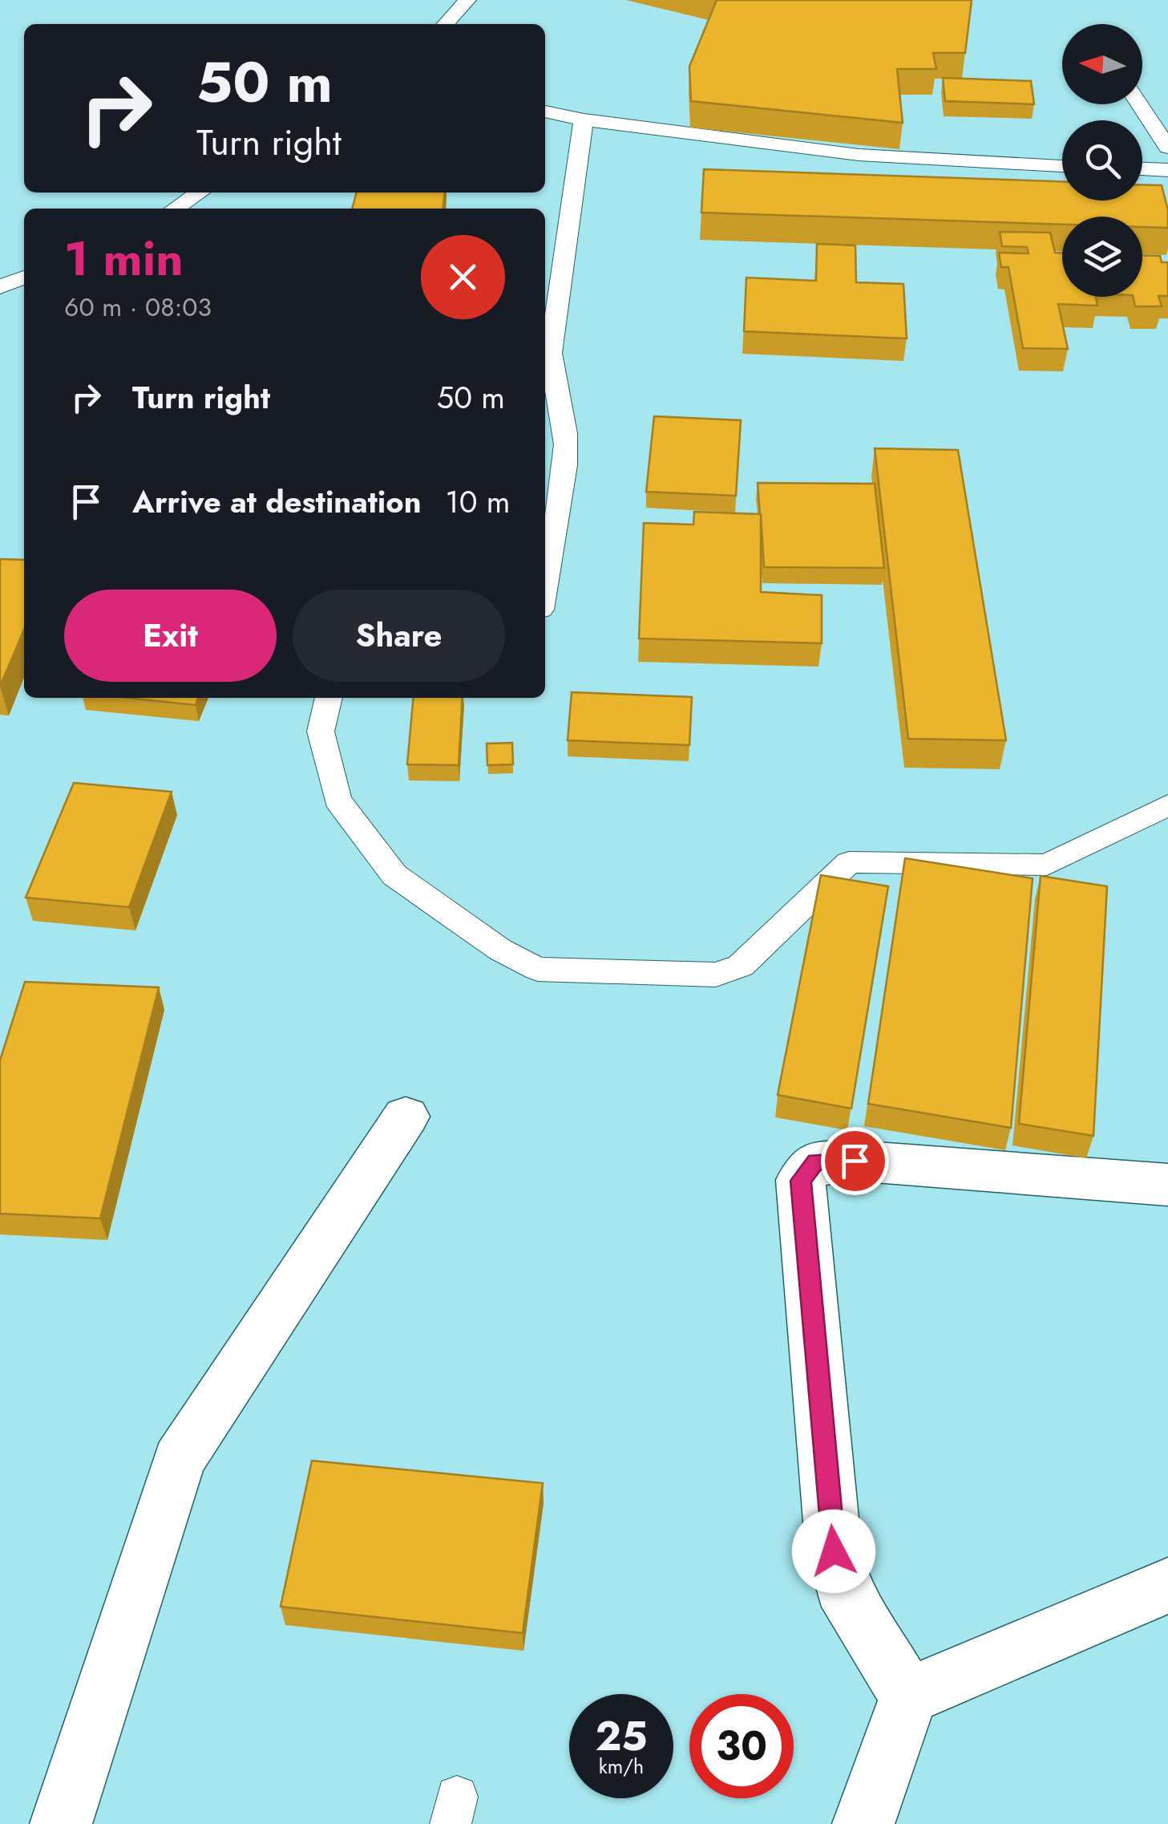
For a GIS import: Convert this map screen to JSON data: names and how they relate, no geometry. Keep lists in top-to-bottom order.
{
  "north": "left",
  "page": {
    "turn": ["50 m", "Turn right"],
    "heading": ["1 min", "60 m · 08:03"],
    "list": [
      {
        "name": "Turn right",
        "value": "50 m"
      },
      {
        "name": "Arrive at destination",
        "value": "10 m"
      }
    ],
    "buttons": ["Exit", "Share"],
    "speed": "25 km/h",
    "limit": "30"
  }
}
